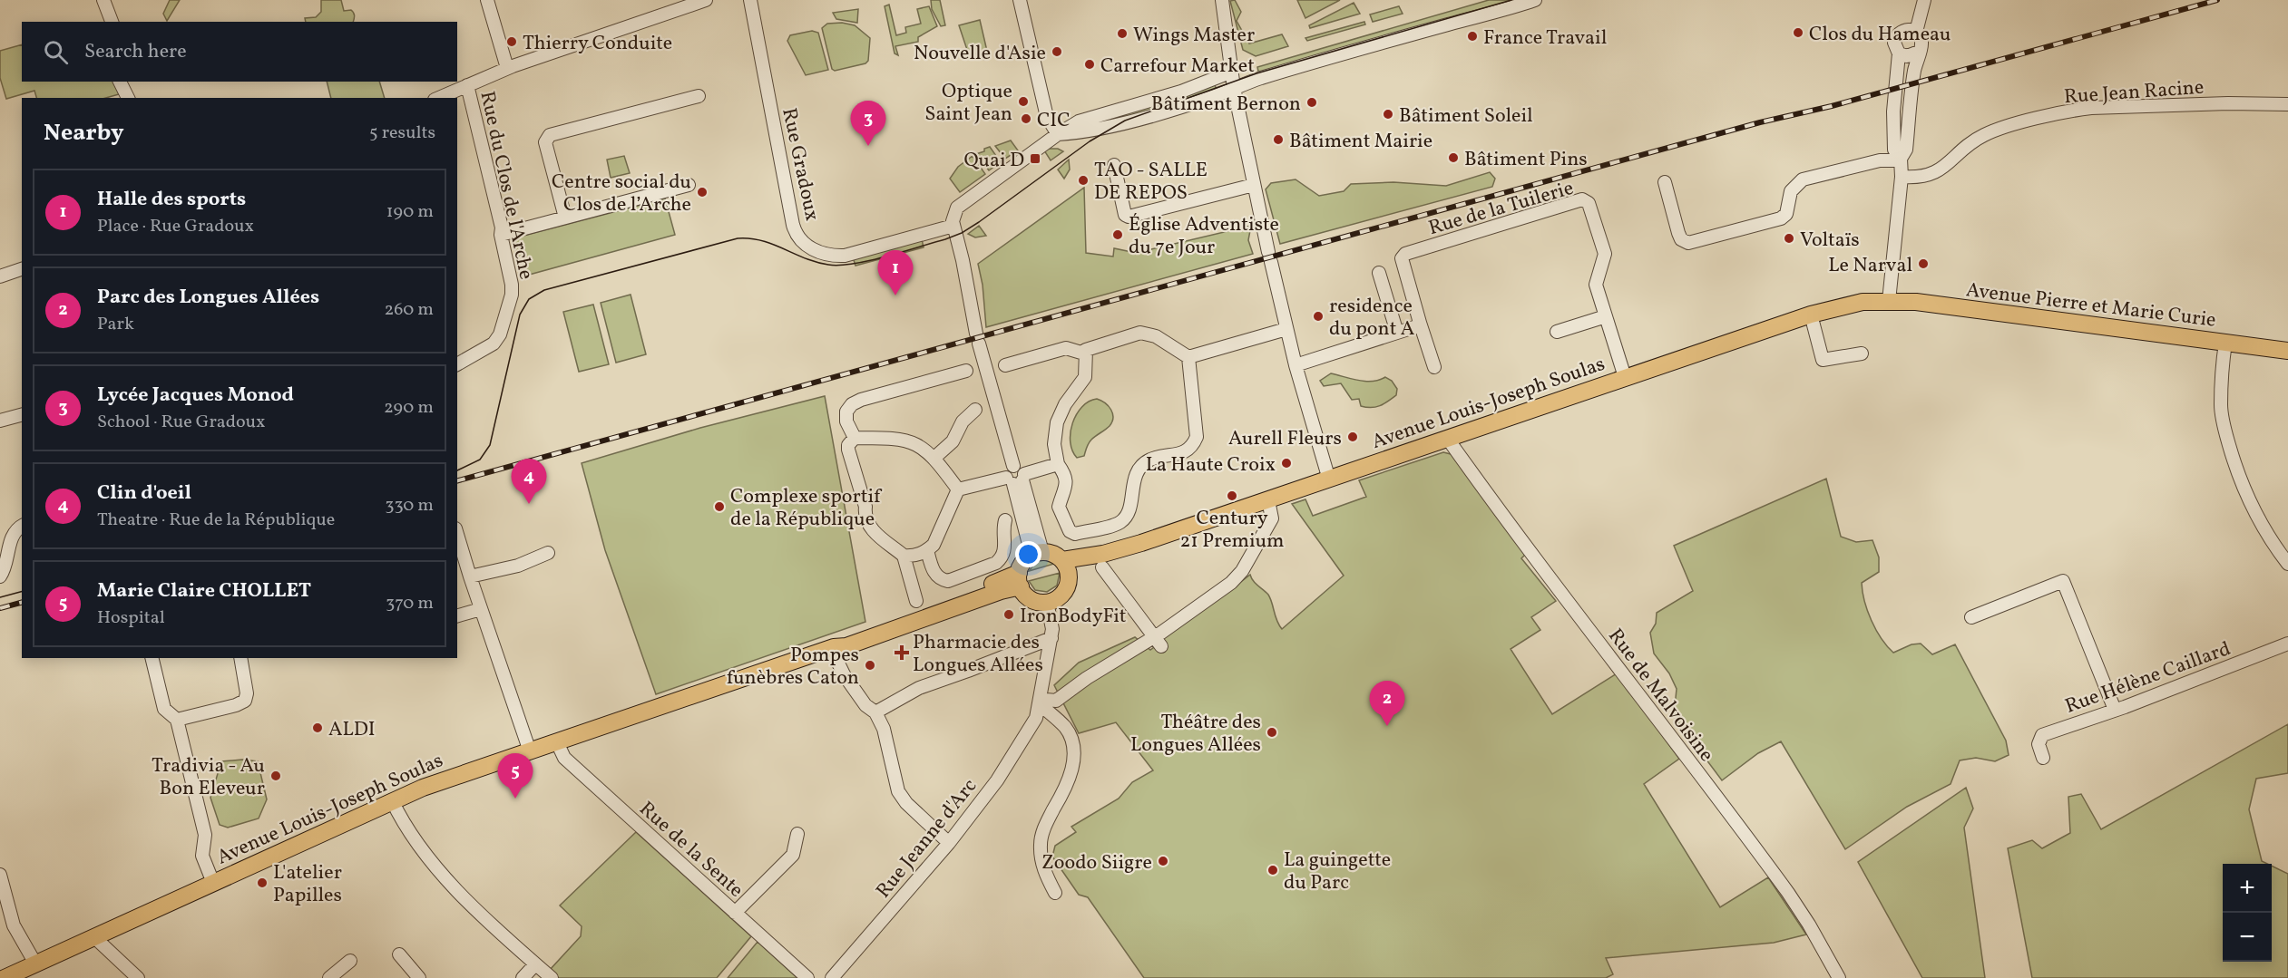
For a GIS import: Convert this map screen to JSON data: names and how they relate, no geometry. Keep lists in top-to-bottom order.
{
  "streets": {
    "main road": ["Avenue Pierre et Marie Curie", "Avenue Louis-Joseph Soulas"],
    "street": [
      "Rue Jean Racine",
      "Rue Gradoux",
      "Rue du Clos de l'Arche",
      "Rue de la Tuilerie",
      "Rue Hélène Caillard",
      "Rue de Malvoisine",
      "Rue Jeanne d'Arc",
      "Rue de la Sente"
    ]
  },
  "crossings": [
    ["Rue de la Tuilerie", "Avenue Louis-Joseph Soulas"],
    ["Avenue Pierre et Marie Curie", "Avenue Louis-Joseph Soulas"],
    ["Avenue Louis-Joseph Soulas", "Rue de Malvoisine"],
    ["Avenue Louis-Joseph Soulas", "Rue de la Sente"]
  ],
  "places": {
    "other": [
      "Clos du Hameau",
      "Wings Master",
      "France Travail",
      "Thierry Conduite",
      "Nouvelle d'Asie",
      "Carrefour Market",
      "Optique Saint Jean",
      "Bâtiment Bernon",
      "Bâtiment Soleil",
      "CIC",
      "Bâtiment Mairie",
      "Bâtiment Pins",
      "TAO - SALLE DE REPOS",
      "Centre social du Clos de l’Arche",
      "Église Adventiste du 7e Jour",
      "Voltaïs",
      "Le Narval",
      "residence du pont A",
      "Aurell Fleurs",
      "La Haute Croix",
      "Century 21 Premium",
      "Complexe sportif de la République",
      "IronBodyFit",
      "Pompes funèbres Caton",
      "ALDI",
      "Théâtre des Longues Allées",
      "Tradivia - Au Bon Eleveur",
      "Zoodo Siigre",
      "La guingette du Parc",
      "L'atelier Papilles"
    ],
    "transit": ["Quai D"],
    "health": ["Pharmacie des Longues Allées"]
  },
  "page": {
    "search": "Search here",
    "heading": ["Nearby", "5 results"],
    "pins": [
      "3",
      "1",
      "4",
      "2",
      "5"
    ],
    "list": [
      {
        "mark": "1",
        "name": "Halle des sports",
        "note": "Place · Rue Gradoux",
        "value": "190 m"
      },
      {
        "mark": "2",
        "name": "Parc des Longues Allées",
        "note": "Park",
        "value": "260 m"
      },
      {
        "mark": "3",
        "name": "Lycée Jacques Monod",
        "note": "School · Rue Gradoux",
        "value": "290 m"
      },
      {
        "mark": "4",
        "name": "Clin d'oeil",
        "note": "Theatre · Rue de la République",
        "value": "330 m"
      },
      {
        "mark": "5",
        "name": "Marie Claire CHOLLET",
        "note": "Hospital",
        "value": "370 m"
      }
    ],
    "map_buttons": ["+", "−"]
  }
}
